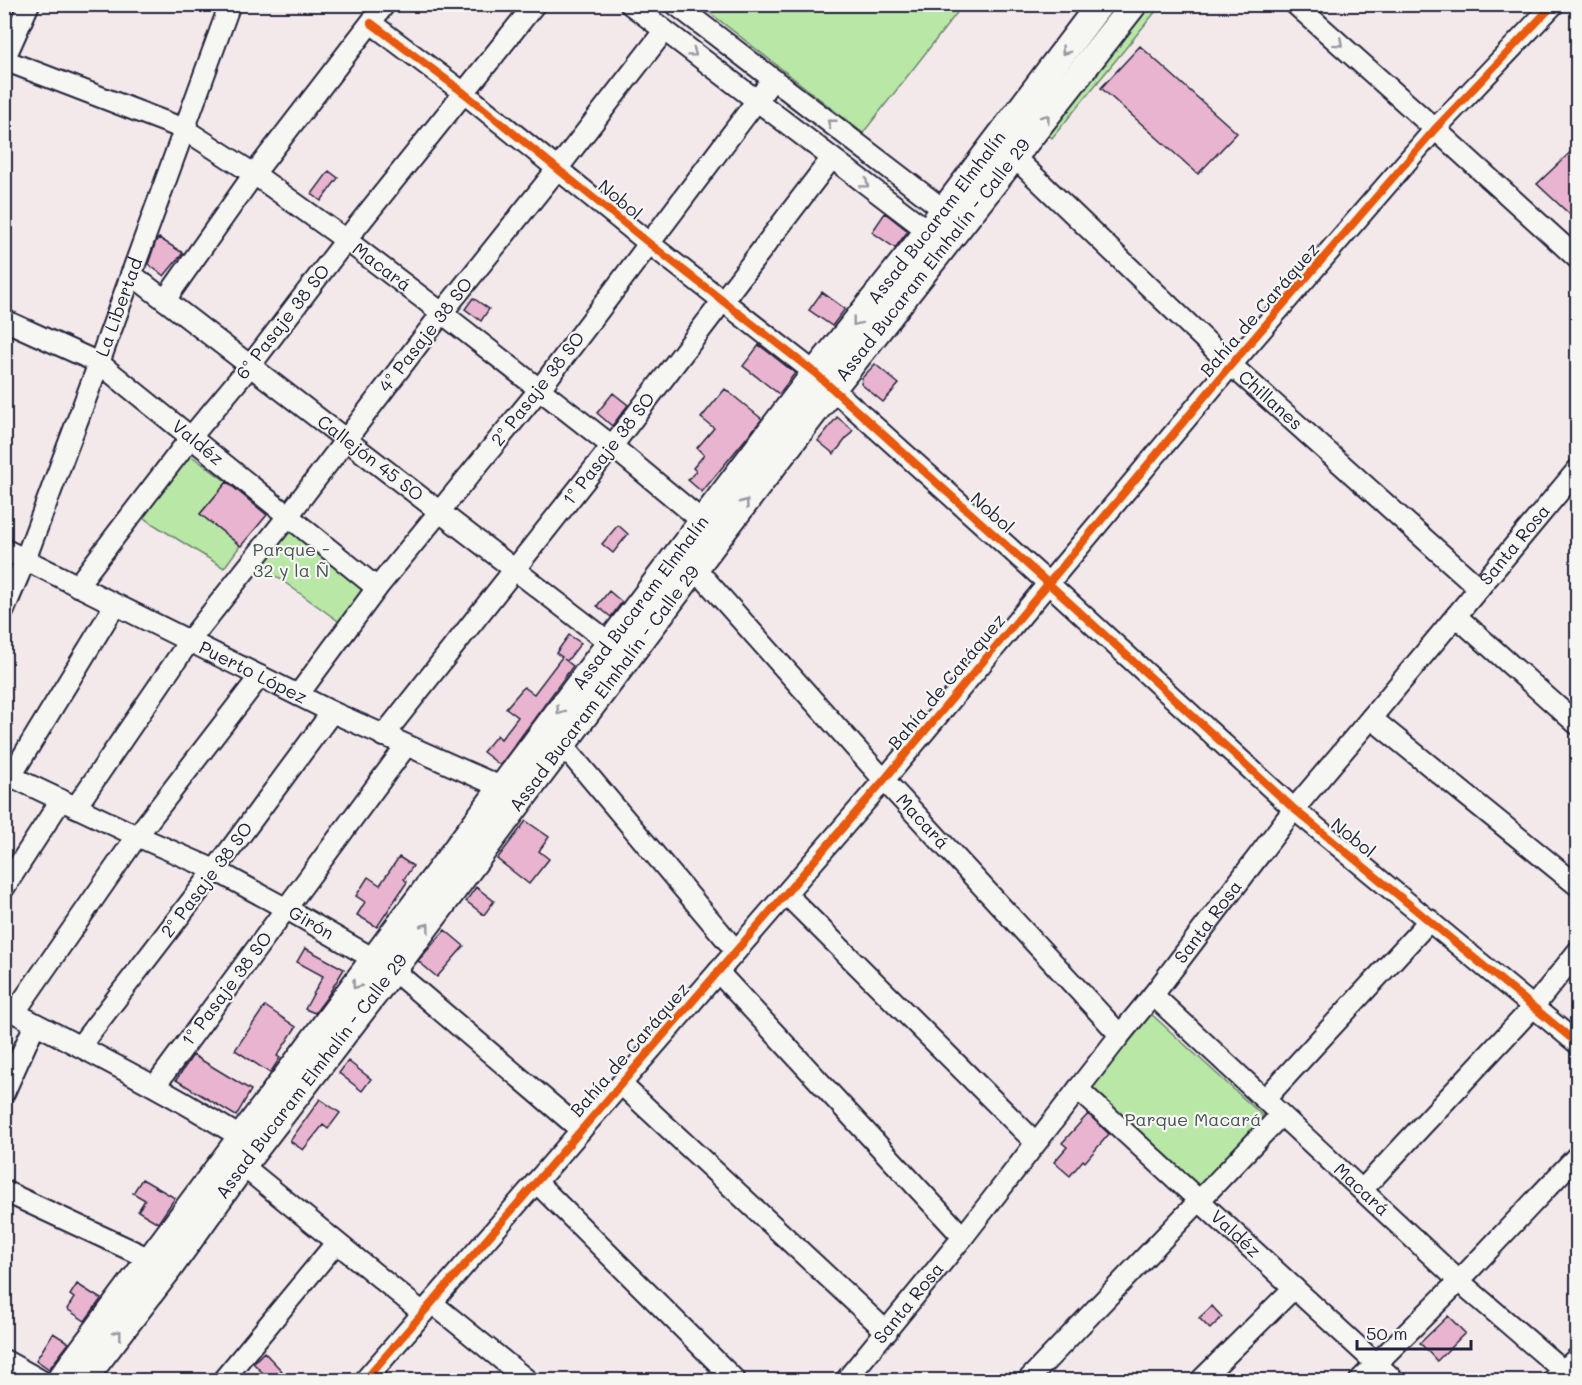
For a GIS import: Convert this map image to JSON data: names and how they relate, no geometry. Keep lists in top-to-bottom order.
{
  "streets": {
    "main road": ["Assad Bucaram Elmhalín", "Assad Bucaram Elmhalín - Calle 29"],
    "street": [
      "Nobol",
      "Macará",
      "La Libertad",
      "Bahía de Caráquez",
      "6º Pasaje 38 SO",
      "4º Pasaje 38 SO",
      "2º Pasaje 38 SO",
      "Chillanes",
      "Valdéz",
      "1º Pasaje 38 SO",
      "Callejón 45 SO",
      "Santa Rosa",
      "Puerto López",
      "Girón"
    ]
  },
  "crossings": [
    ["Nobol", "Assad Bucaram Elmhalín"],
    ["Nobol", "Assad Bucaram Elmhalín - Calle 29"],
    ["Nobol", "Bahía de Caráquez"],
    ["Nobol", "6º Pasaje 38 SO"],
    ["Nobol", "4º Pasaje 38 SO"],
    ["Nobol", "2º Pasaje 38 SO"],
    ["Nobol", "1º Pasaje 38 SO"],
    ["Nobol", "Santa Rosa"],
    ["Assad Bucaram Elmhalín", "Assad Bucaram Elmhalín - Calle 29"],
    ["Assad Bucaram Elmhalín", "Macará"],
    ["Assad Bucaram Elmhalín", "Callejón 45 SO"],
    ["Assad Bucaram Elmhalín", "Puerto López"],
    ["Assad Bucaram Elmhalín", "Girón"],
    ["Assad Bucaram Elmhalín - Calle 29", "Macará"],
    ["Assad Bucaram Elmhalín - Calle 29", "Chillanes"],
    ["Assad Bucaram Elmhalín - Calle 29", "Girón"],
    ["Macará", "La Libertad"],
    ["Macará", "Bahía de Caráquez"],
    ["Macará", "6º Pasaje 38 SO"],
    ["Macará", "4º Pasaje 38 SO"],
    ["Macará", "2º Pasaje 38 SO"],
    ["Macará", "1º Pasaje 38 SO"],
    ["Macará", "Santa Rosa"],
    ["La Libertad", "Valdéz"],
    ["La Libertad", "Callejón 45 SO"],
    ["La Libertad", "Puerto López"],
    ["Bahía de Caráquez", "Chillanes"],
    ["Bahía de Caráquez", "Girón"],
    ["6º Pasaje 38 SO", "Valdéz"],
    ["6º Pasaje 38 SO", "Callejón 45 SO"],
    ["6º Pasaje 38 SO", "Puerto López"],
    ["4º Pasaje 38 SO", "Valdéz"],
    ["4º Pasaje 38 SO", "Callejón 45 SO"],
    ["4º Pasaje 38 SO", "Puerto López"],
    ["4º Pasaje 38 SO", "Girón"],
    ["2º Pasaje 38 SO", "Valdéz"],
    ["2º Pasaje 38 SO", "Callejón 45 SO"],
    ["2º Pasaje 38 SO", "Puerto López"],
    ["2º Pasaje 38 SO", "Girón"],
    ["Chillanes", "Santa Rosa"],
    ["Valdéz", "Santa Rosa"],
    ["1º Pasaje 38 SO", "Callejón 45 SO"],
    ["1º Pasaje 38 SO", "Puerto López"],
    ["1º Pasaje 38 SO", "Girón"]
  ],
  "one_way": ["Assad Bucaram Elmhalín", "Assad Bucaram Elmhalín - Calle 29"],
  "parks": ["Parque - 32 y la Ñ", "Parque Macará"],
  "scale_bar": "50 m"
}
